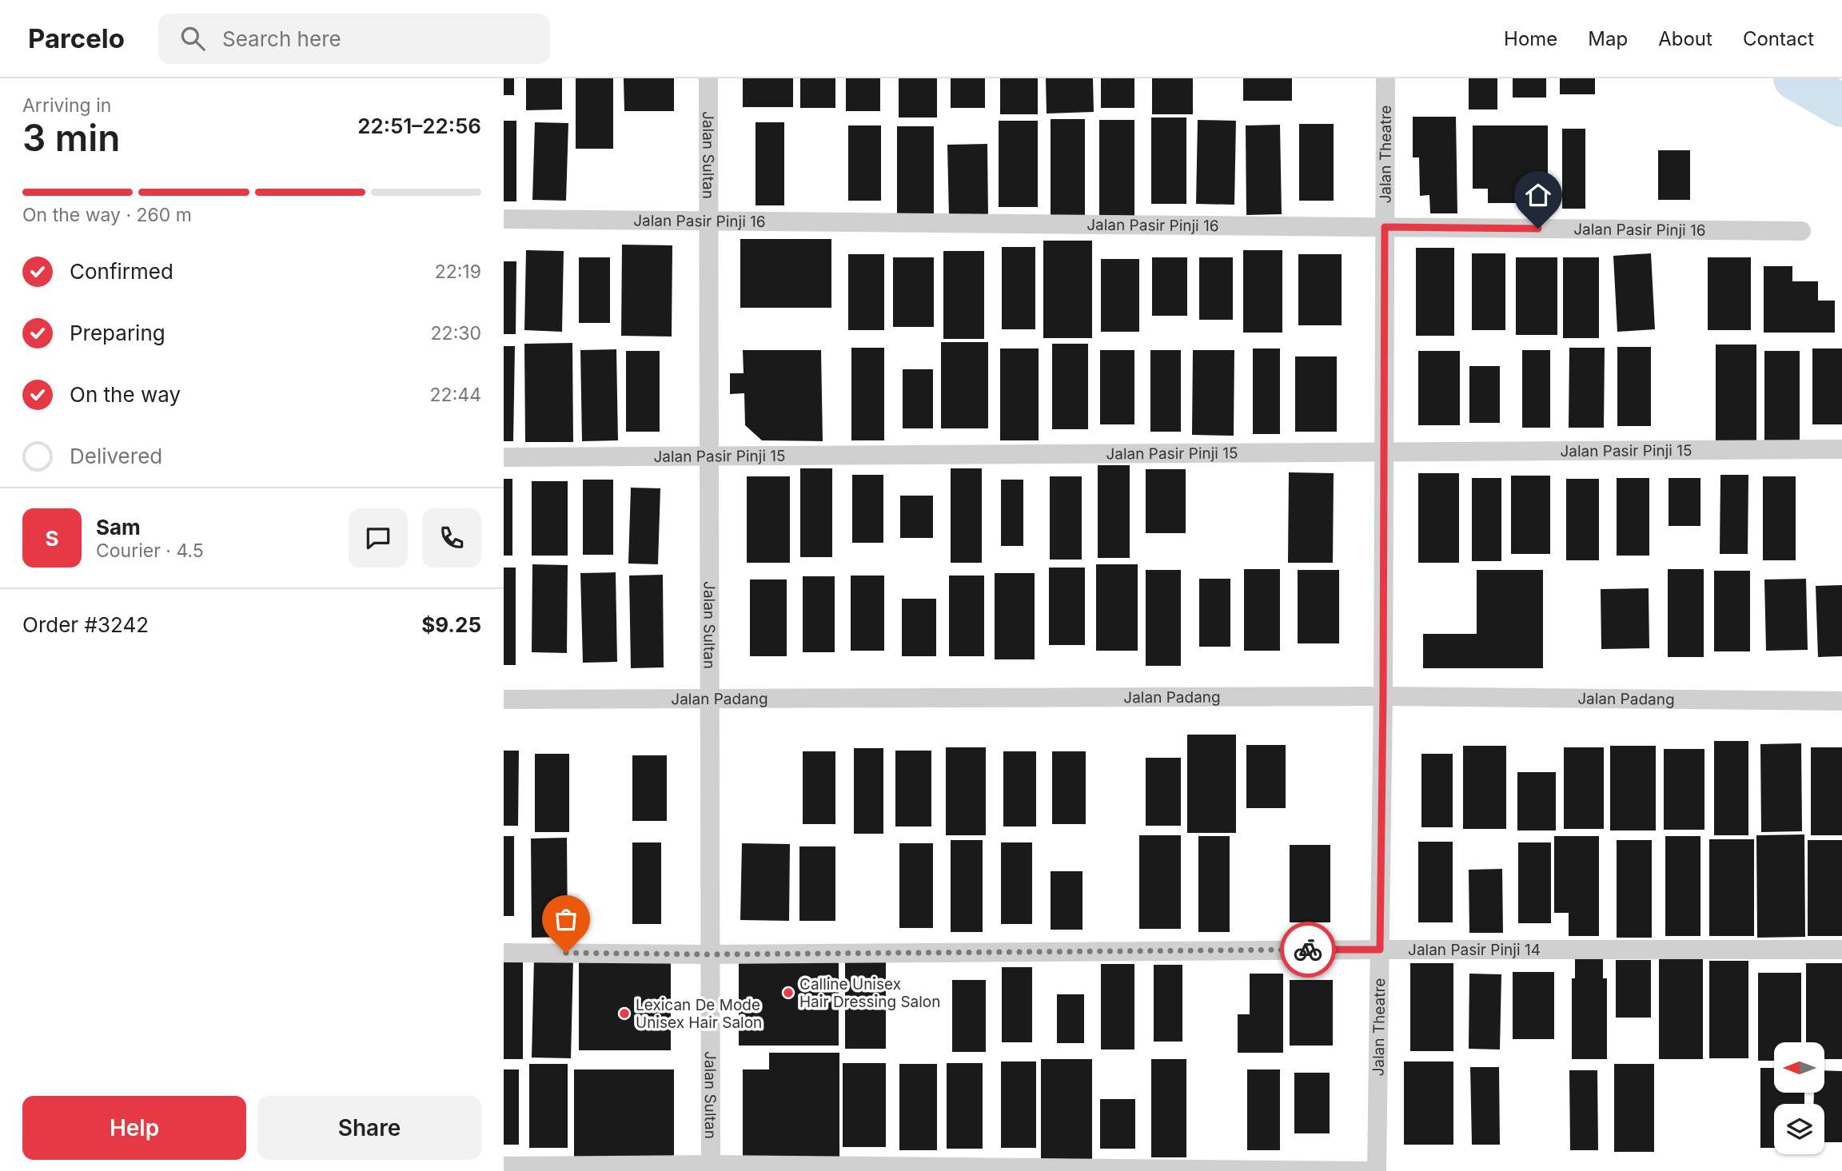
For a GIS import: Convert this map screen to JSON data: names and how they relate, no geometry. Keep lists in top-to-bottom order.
{
  "streets": {
    "street": [
      "Jalan Sultan",
      "Jalan Theatre",
      "Jalan Pasir Pinji 16",
      "Jalan Pasir Pinji 15",
      "Jalan Padang",
      "Jalan Pasir Pinji 14"
    ]
  },
  "crossings": [
    ["Jalan Sultan", "Jalan Pasir Pinji 16"],
    ["Jalan Sultan", "Jalan Pasir Pinji 15"],
    ["Jalan Sultan", "Jalan Padang"],
    ["Jalan Sultan", "Jalan Pasir Pinji 14"],
    ["Jalan Theatre", "Jalan Pasir Pinji 16"],
    ["Jalan Theatre", "Jalan Pasir Pinji 15"],
    ["Jalan Theatre", "Jalan Padang"],
    ["Jalan Theatre", "Jalan Pasir Pinji 14"]
  ],
  "places": ["Calline Unisex Hair Dressing Salon", "Lexican De Mode Unisex Hair Salon"],
  "north": "left",
  "page": {
    "header": "Parcelo",
    "search": "Search here",
    "nav": [
      "Home",
      "Map",
      "About",
      "Contact"
    ],
    "heading": ["3 min", "Arriving in", "22:51–22:56"],
    "panel": [
      "Sam",
      "Courier · 4.5",
      "Order #3242",
      "$9.25"
    ],
    "bar": "On the way · 260 m",
    "list": [
      ["Confirmed", "22:19"],
      ["Preparing", "22:30"],
      ["On the way", "22:44"],
      "Delivered"
    ],
    "round": "S",
    "buttons": ["Help", "Share"]
  }
}
